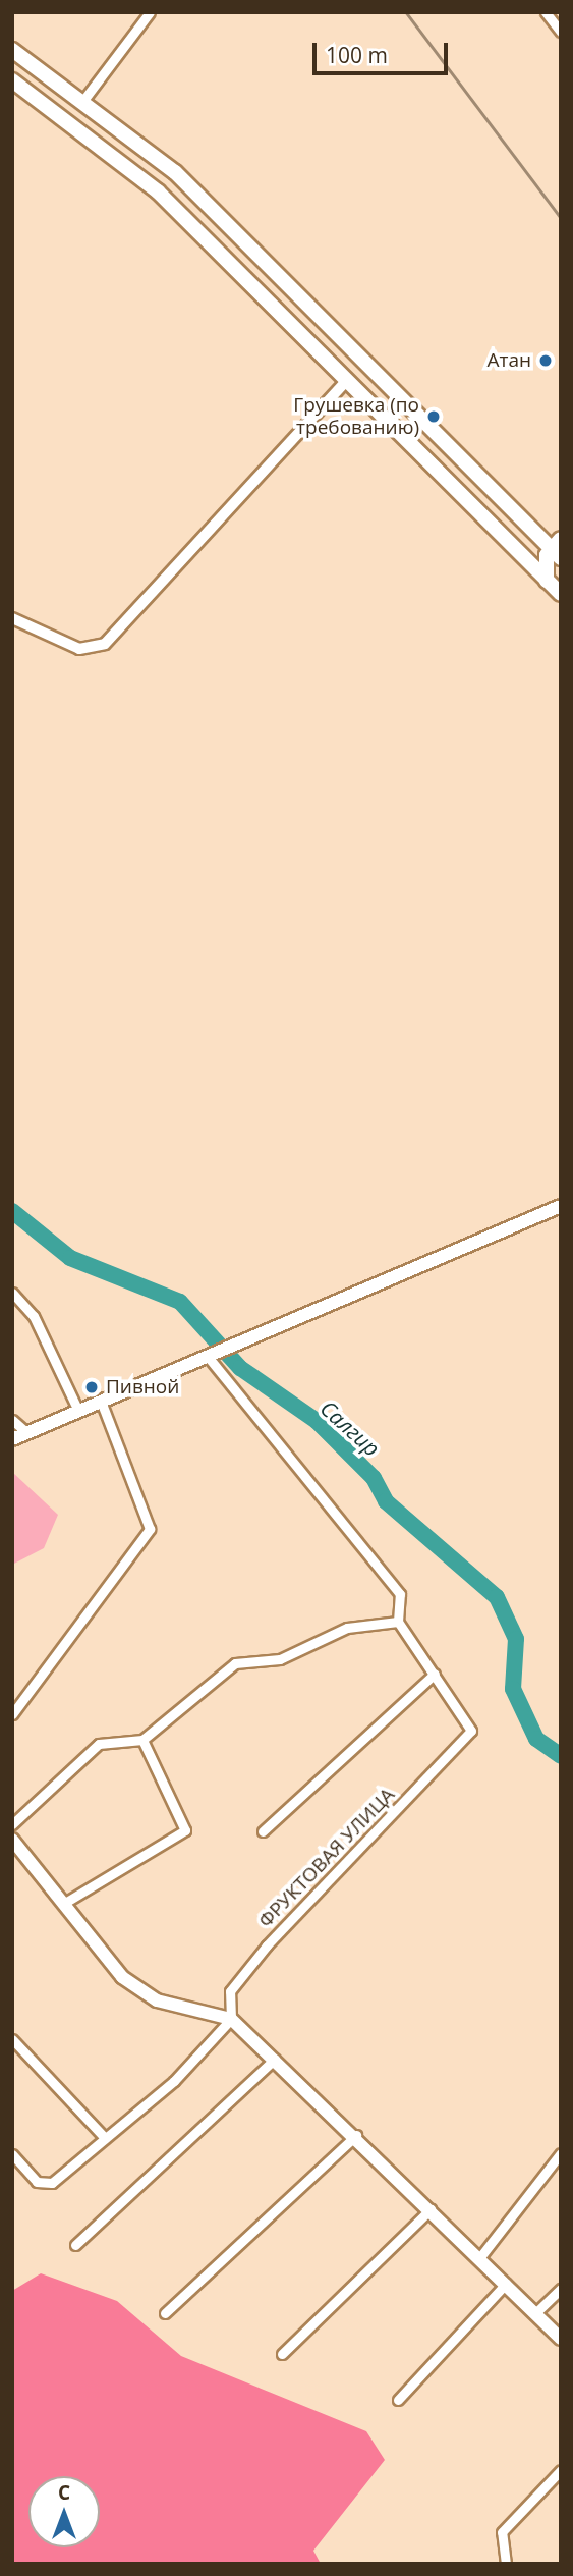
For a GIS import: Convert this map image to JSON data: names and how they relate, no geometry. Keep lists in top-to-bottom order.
{
  "streets": {
    "street": ["ФРУКТОВАЯ УЛИЦА"]
  },
  "water": ["Салгир"],
  "places": ["Атан", "Грушевка (по требованию)", "Пивной"],
  "scale_bar": "100 m",
  "north": "top"
}
